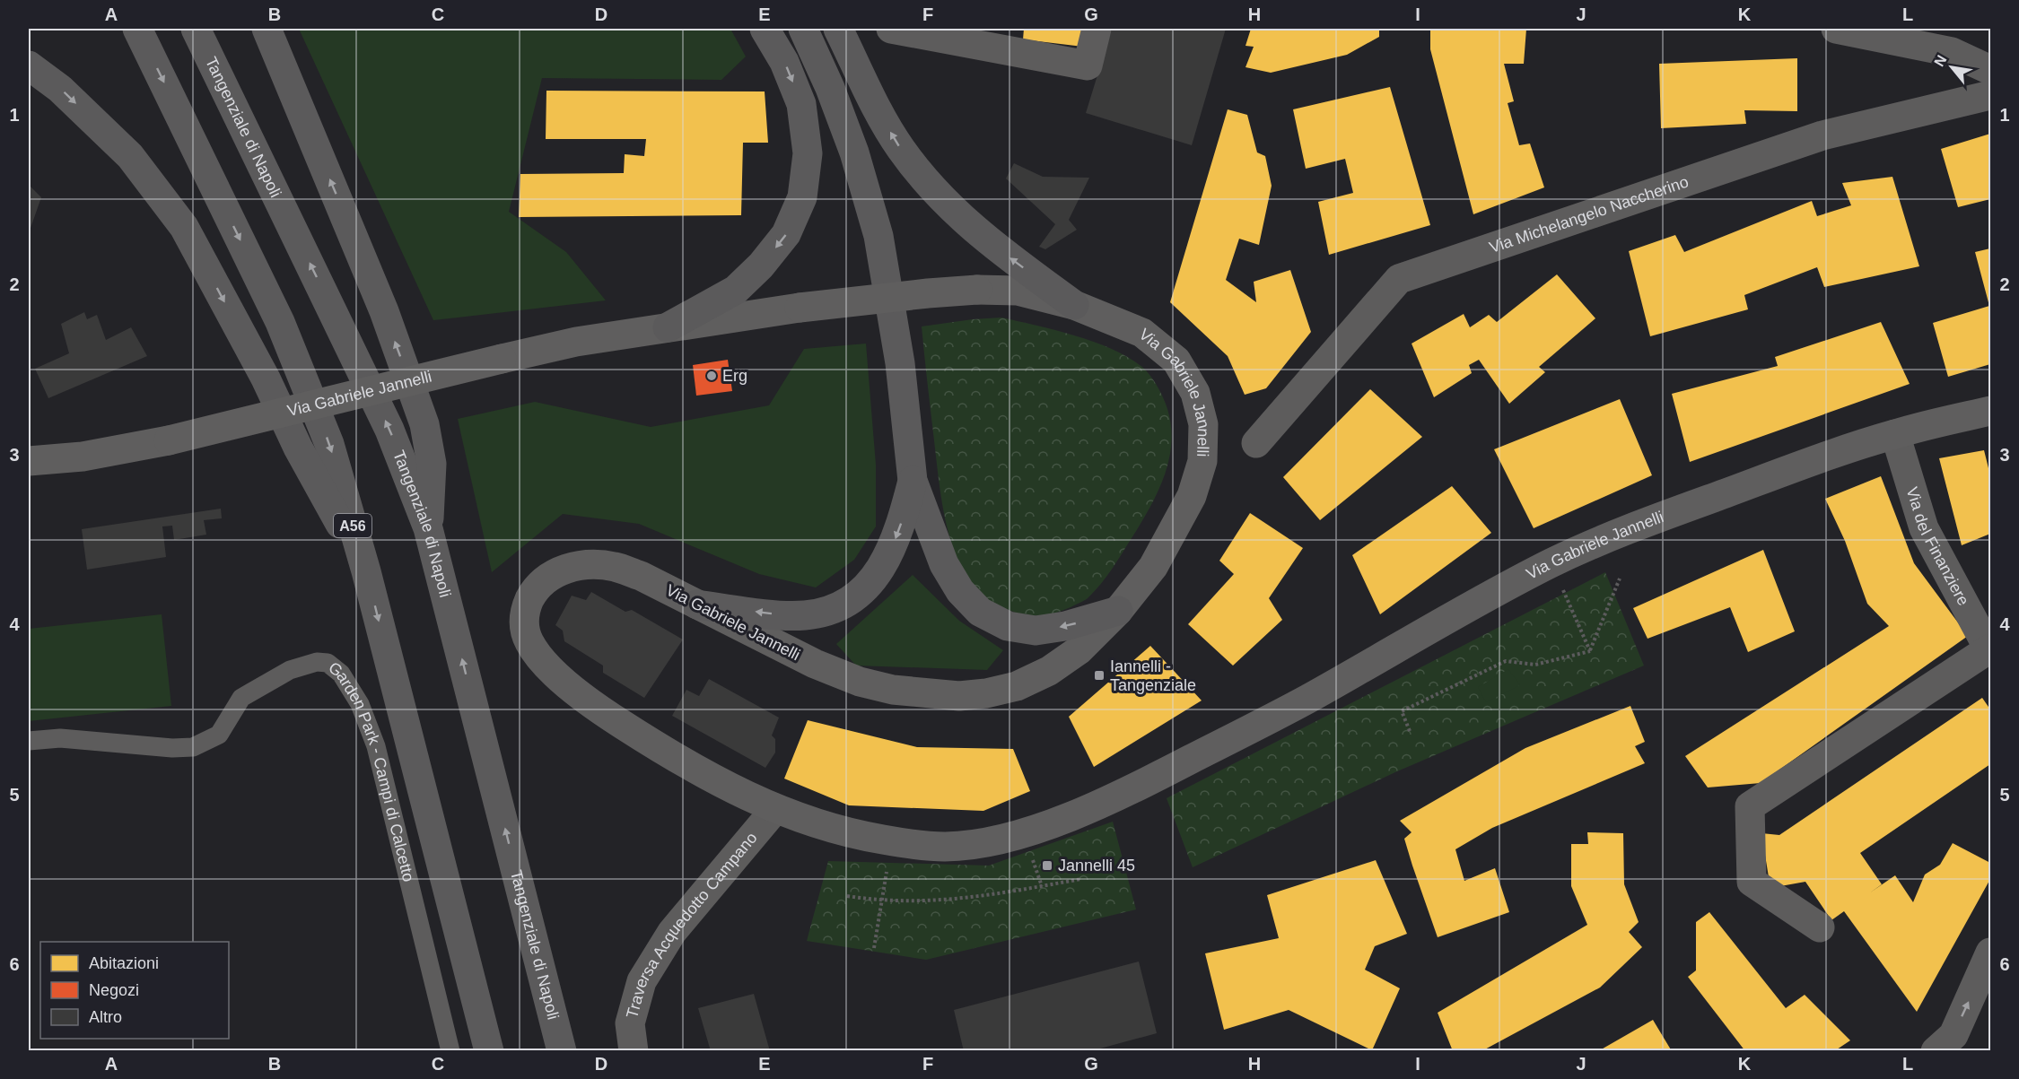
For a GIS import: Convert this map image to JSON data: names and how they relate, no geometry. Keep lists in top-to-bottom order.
{
  "streets": {
    "highway": ["Tangenziale di Napoli", "A56"],
    "main road": ["Via Gabriele Jannelli"],
    "street": ["Via Michelangelo Naccherino", "Via del Finanziere", "Traversa Acquedotto Campano"],
    "lane": ["Garden Park - Campi di Calcetto"]
  },
  "crossings": [
    ["Via Gabriele Jannelli", "Via del Finanziere"],
    ["Via Gabriele Jannelli", "Traversa Acquedotto Campano"]
  ],
  "places": {
    "other": ["Erg"],
    "transit": ["Iannelli - Tangenziale", "Jannelli 45"]
  },
  "legend": ["Abitazioni", "Negozi", "Altro"],
  "north": "top left",
  "grid": {
    "columns": [
      "A",
      "B",
      "C",
      "D",
      "E",
      "F",
      "G",
      "H",
      "I",
      "J",
      "K",
      "L"
    ],
    "rows": [
      "1",
      "2",
      "3",
      "4",
      "5",
      "6"
    ]
  }
}
